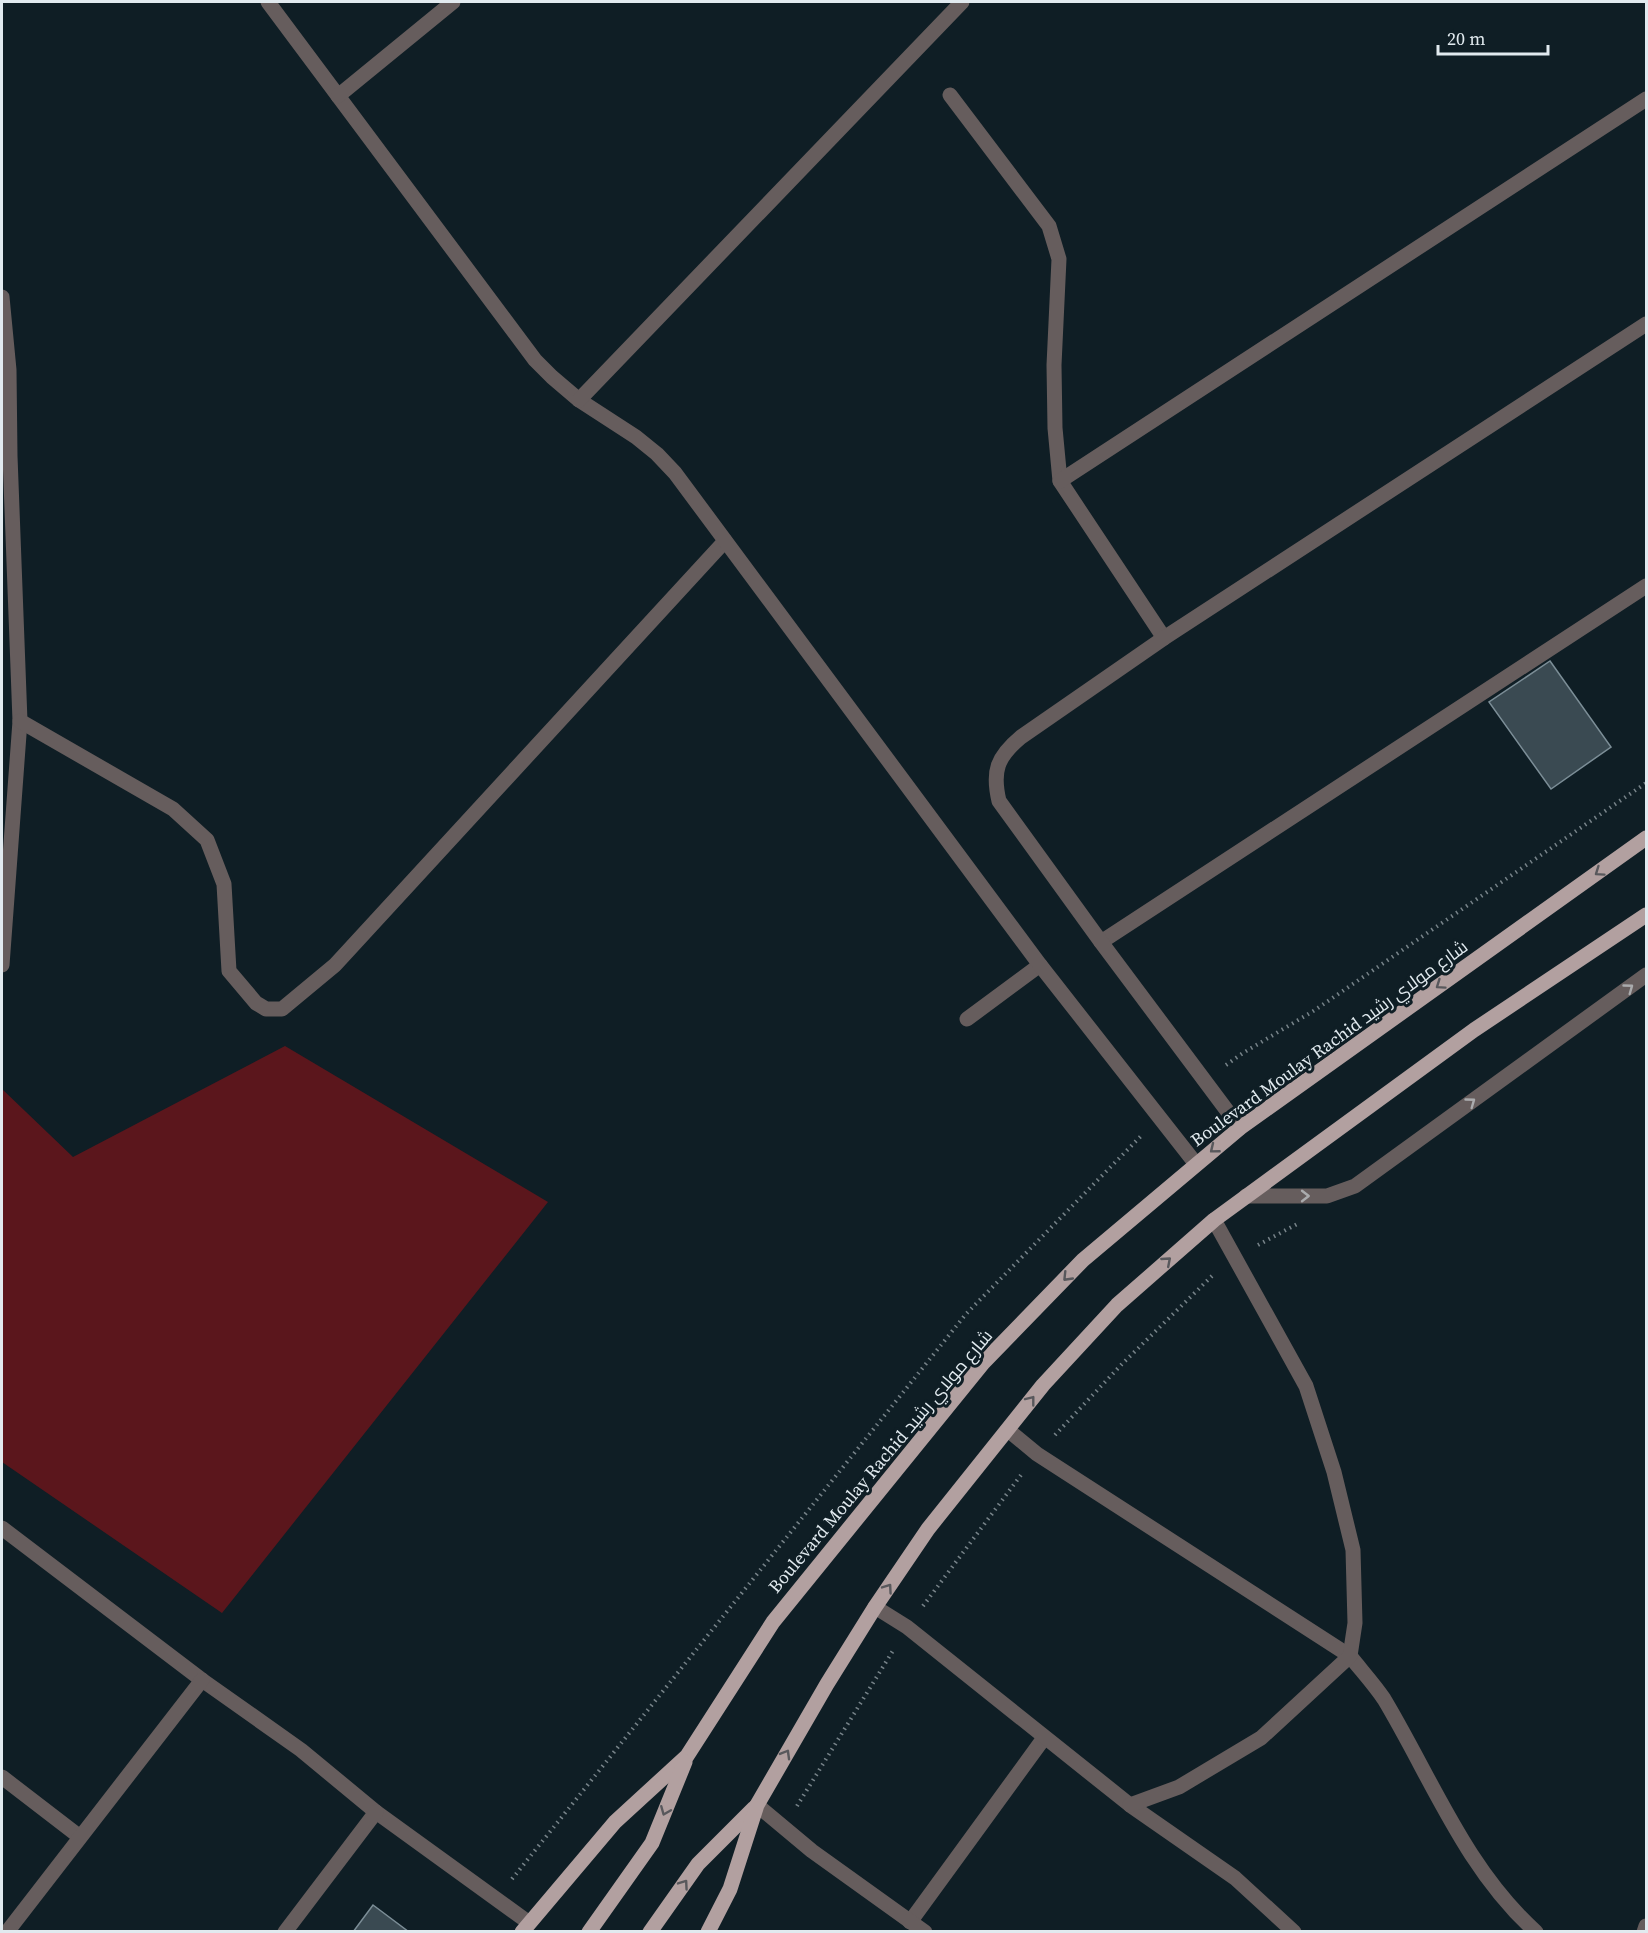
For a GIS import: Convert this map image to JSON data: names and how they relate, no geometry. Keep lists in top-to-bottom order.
{
  "streets": {
    "main road": ["Boulevard Moulay Rachid شارع مولاي رشيد"]
  },
  "scale_bar": "20 m"
}
